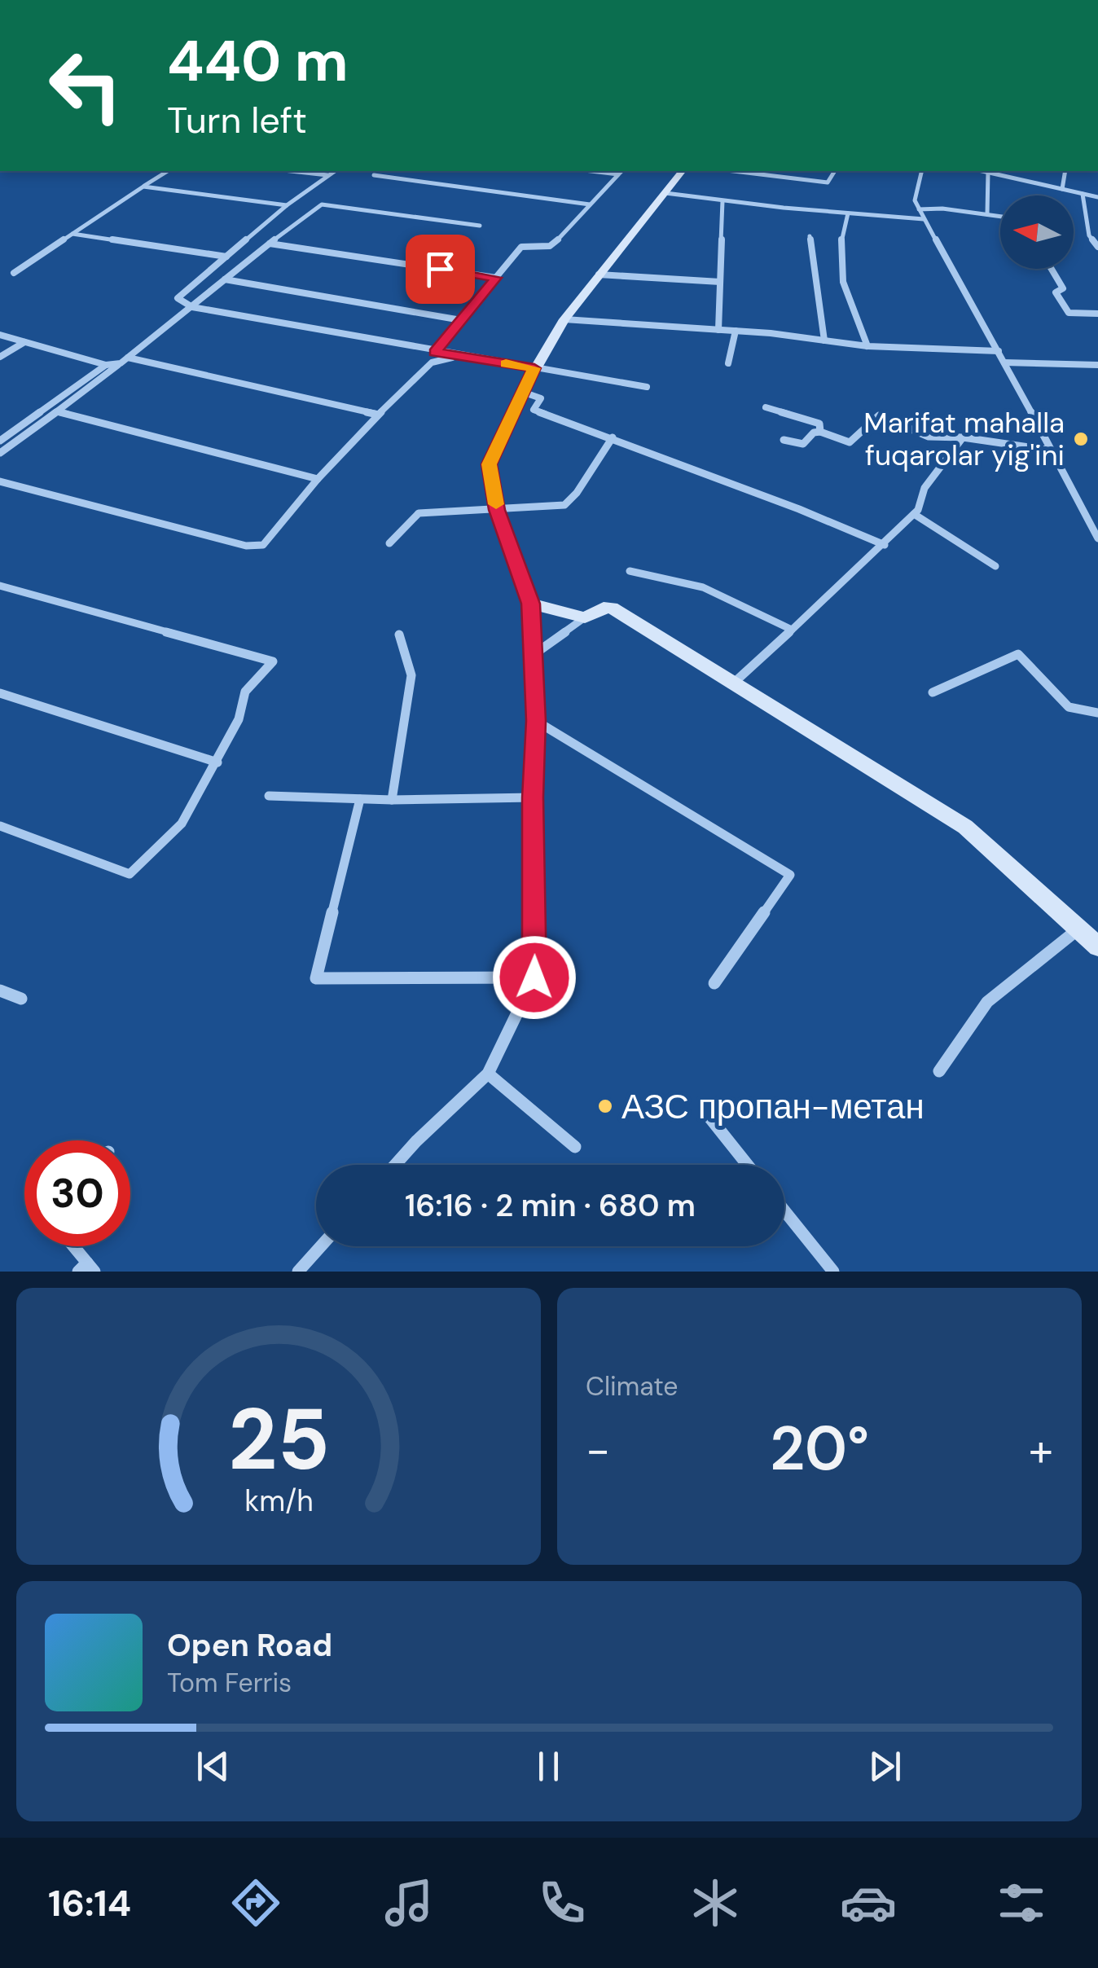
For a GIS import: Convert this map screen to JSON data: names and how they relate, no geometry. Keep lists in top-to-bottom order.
{
  "places": ["Marifat mahalla fuqarolar yig'ini", "АЗС пропан-метан"],
  "north": "left",
  "page": {
    "turn": ["440 m", "Turn left"],
    "limit": "30",
    "trip": "16:16 · 2 min · 680 m",
    "tile": "Climate",
    "heat": ["−", "20°", "+"],
    "song": ["Open Road", "Tom Ferris"],
    "tabs": "16:14",
    "gauge": ["25", "km/h"]
  }
}
